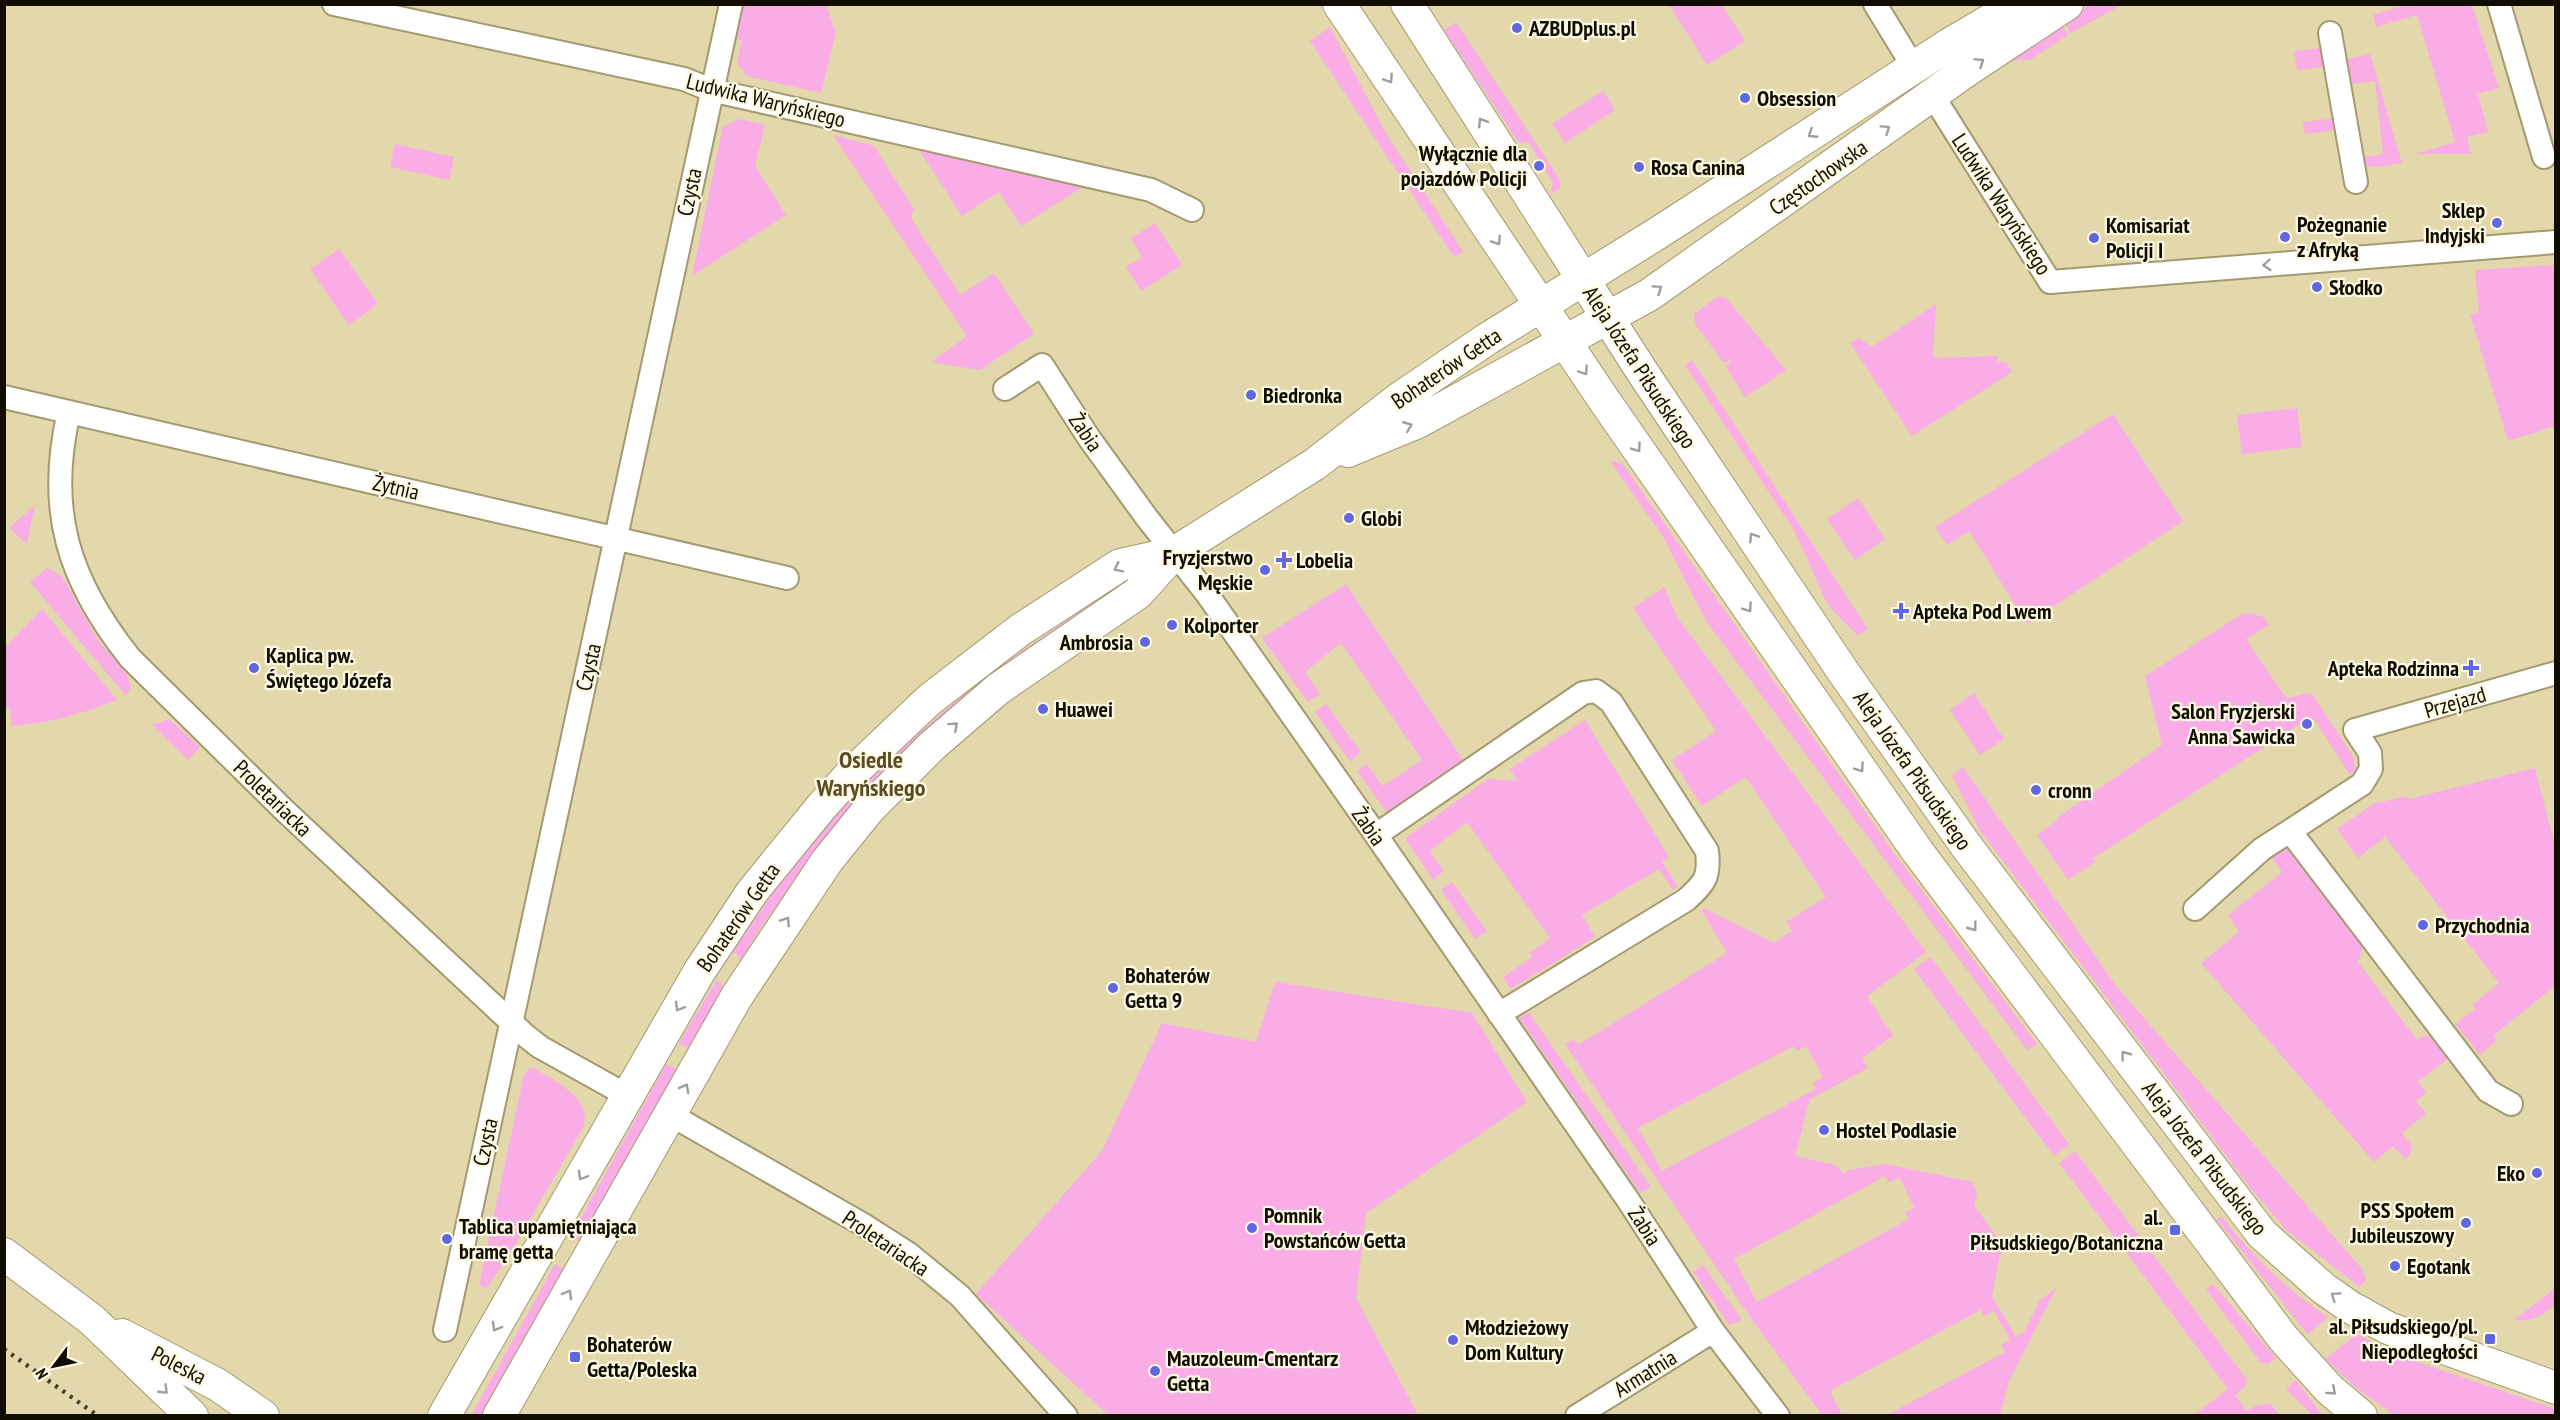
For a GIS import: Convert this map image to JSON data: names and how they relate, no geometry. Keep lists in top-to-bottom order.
{
  "streets": {
    "street": [
      "Ludwika Waryńskiego",
      "Częstochowska",
      "Czysta",
      "Aleja Józefa Piłsudskiego",
      "Bohaterów Getta",
      "Żabia",
      "Żytnia",
      "Przejazd",
      "Proletariacka",
      "Poleska",
      "Armatnia"
    ]
  },
  "crossings": [
    ["Ludwika Waryńskiego", "Częstochowska"],
    ["Ludwika Waryńskiego", "Czysta"],
    ["Częstochowska", "Aleja Józefa Piłsudskiego"],
    ["Częstochowska", "Bohaterów Getta"],
    ["Czysta", "Żytnia"],
    ["Czysta", "Proletariacka"],
    ["Aleja Józefa Piłsudskiego", "Bohaterów Getta"],
    ["Bohaterów Getta", "Żabia"],
    ["Bohaterów Getta", "Proletariacka"],
    ["Żabia", "Armatnia"],
    ["Żytnia", "Proletariacka"]
  ],
  "one_way": ["Ludwika Waryńskiego"],
  "districts": ["Osiedle Waryńskiego"],
  "places": {
    "other": [
      "AZBUDplus.pl",
      "Obsession",
      "Wyłącznie dla pojazdów Policji",
      "Rosa Canina",
      "Sklep Indyjski",
      "Pożegnanie z Afryką",
      "Komisariat Policji I",
      "Słodko",
      "Biedronka",
      "Globi",
      "Fryzjerstwo Męskie",
      "Kolporter",
      "Ambrosia",
      "Kaplica pw. Świętego Józefa",
      "Huawei",
      "Salon Fryzjerski Anna Sawicka",
      "cronn",
      "Przychodnia",
      "Bohaterów Getta 9",
      "Hostel Podlasie",
      "Eko",
      "PSS Społem Jubileuszowy",
      "Pomnik Powstańców Getta",
      "Tablica upamiętniająca bramę getta",
      "Egotank",
      "Młodzieżowy Dom Kultury",
      "Mauzoleum-Cmentarz Getta"
    ],
    "health": ["Lobelia", "Apteka Pod Lwem", "Apteka Rodzinna"],
    "transit": ["al. Piłsudskiego/Botaniczna", "al. Piłsudskiego/pl. Niepodległości", "Bohaterów Getta/Poleska"]
  },
  "north": "bottom left"
}
